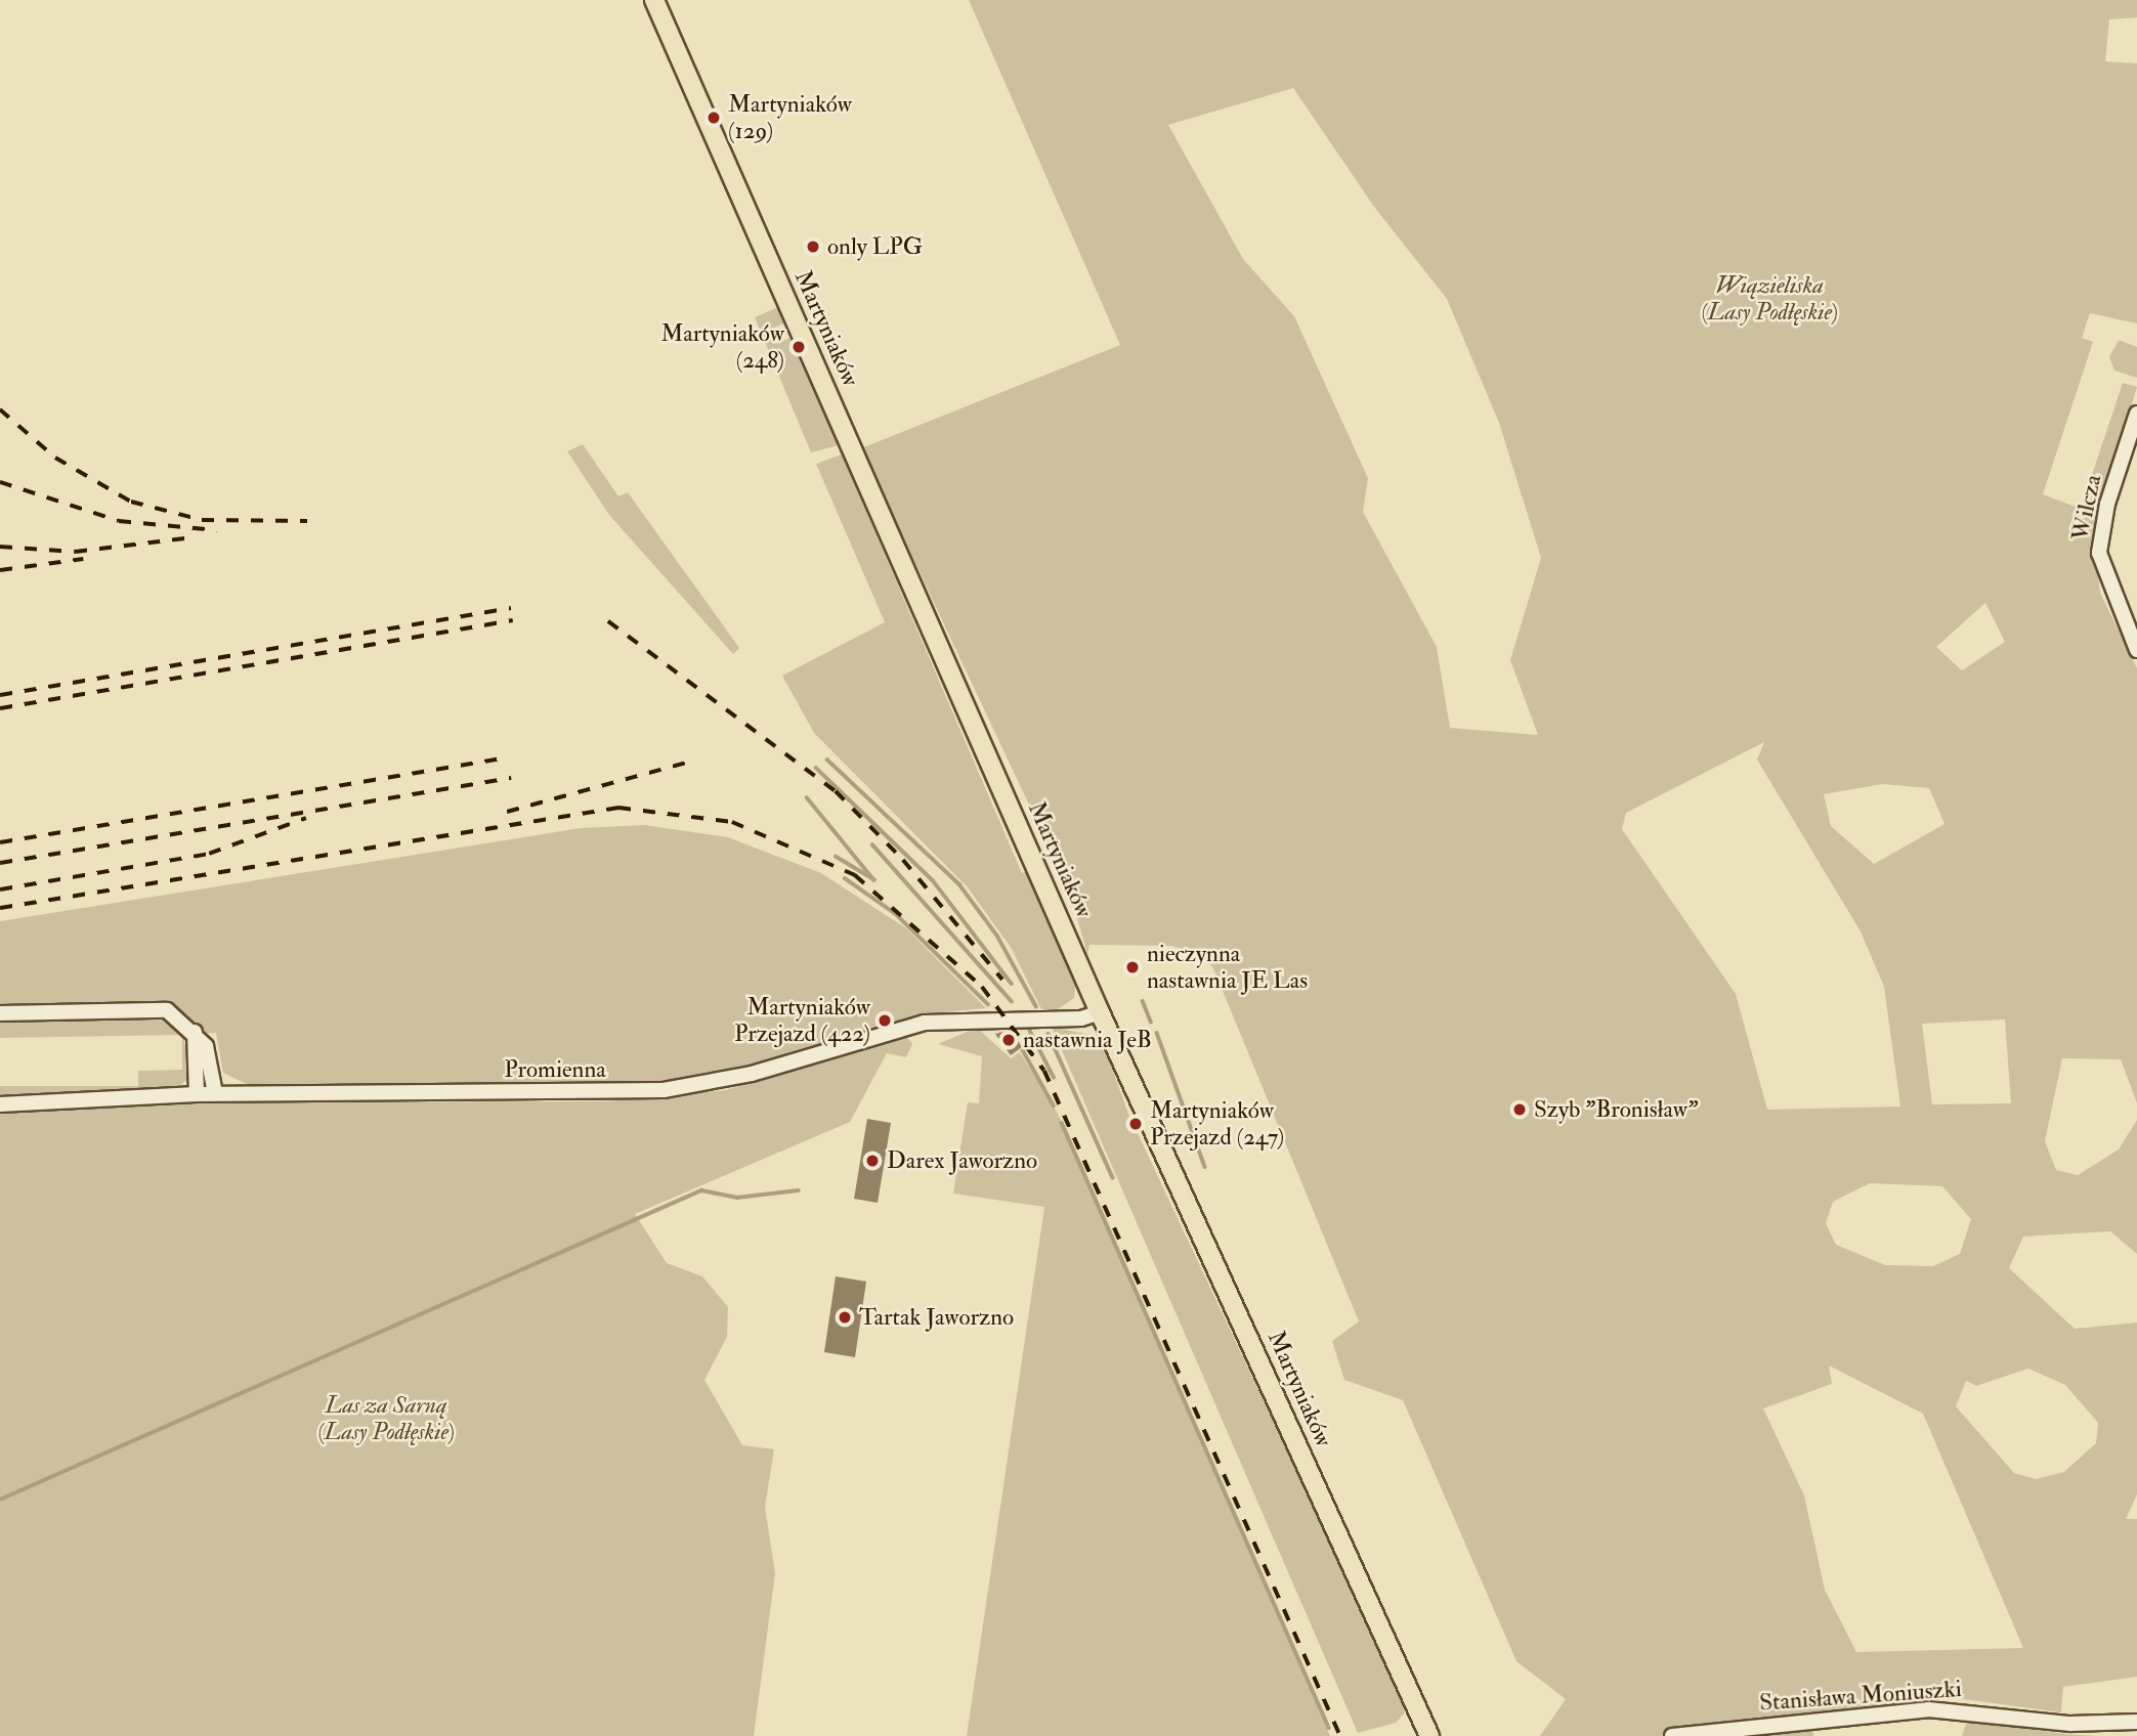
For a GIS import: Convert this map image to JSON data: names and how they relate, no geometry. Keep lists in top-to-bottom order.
{
  "streets": {
    "main road": ["Martyniaków"],
    "street": ["Wilcza", "Promienna", "Stanisława Moniuszki"]
  },
  "crossings": [
    ["Martyniaków", "Promienna"]
  ],
  "parks": ["Wiązieliska (Lasy Podłęskie)", "Las za Sarną (Lasy Podłęskie)"],
  "places": [
    "Martyniaków (129)",
    "only LPG",
    "Martyniaków (248)",
    "nieczynna nastawnia JE Las",
    "Martyniaków Przejazd (422)",
    "nastawnia JeB",
    "Szyb \"Bronisław\"",
    "Martyniaków Przejazd (247)",
    "Darex Jaworzno",
    "Tartak Jaworzno"
  ]
}
